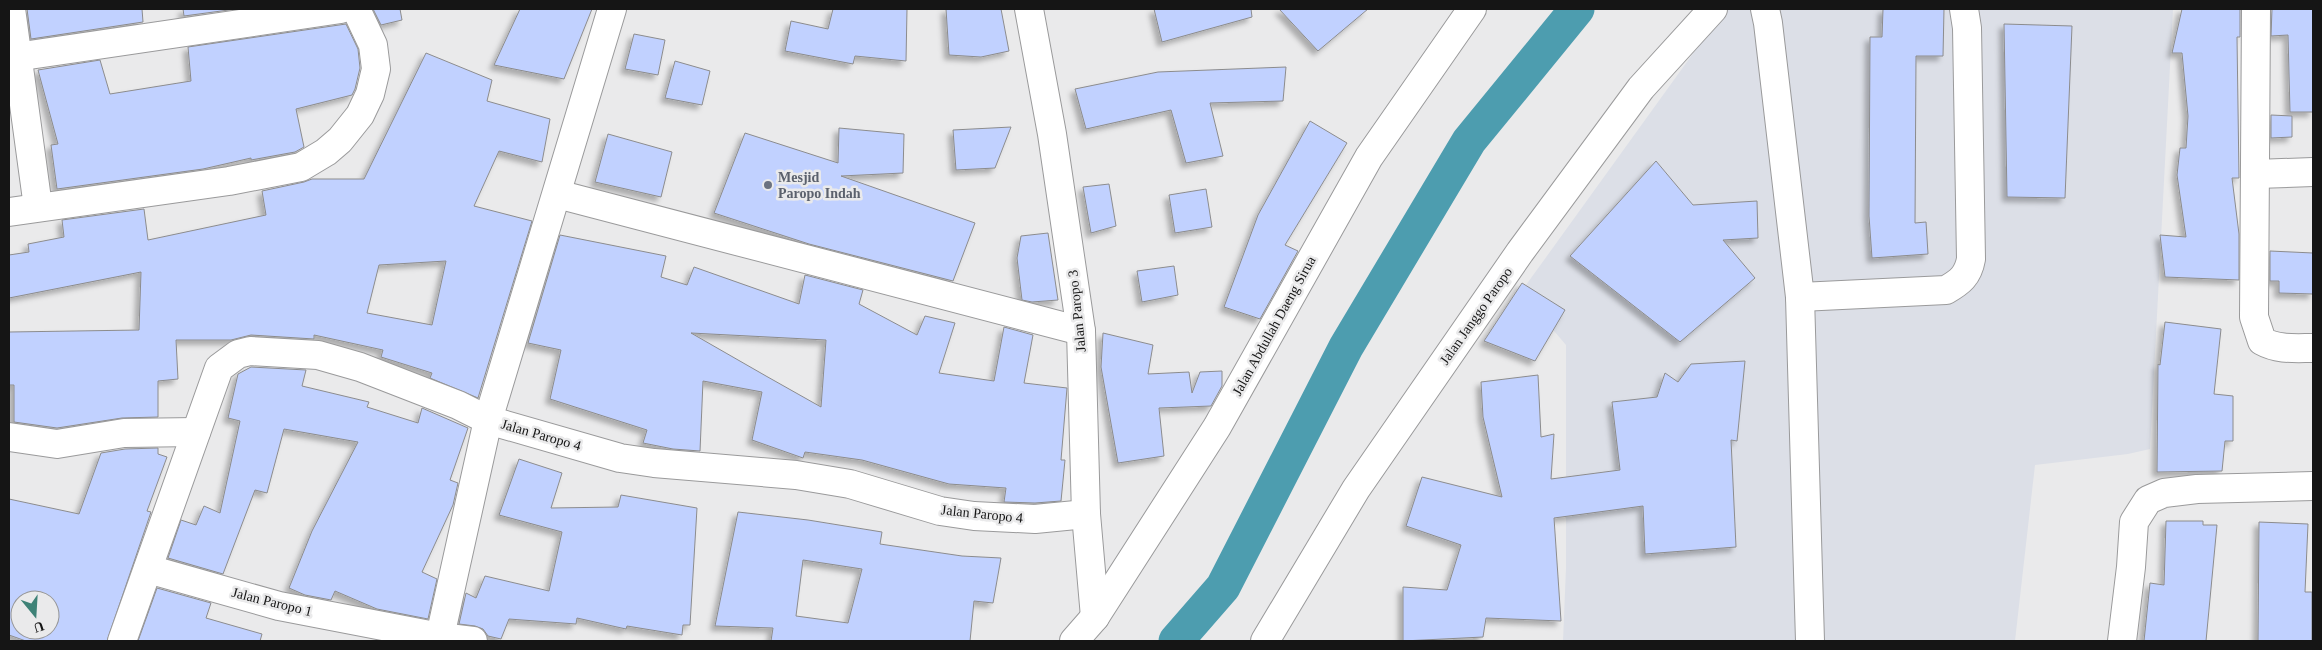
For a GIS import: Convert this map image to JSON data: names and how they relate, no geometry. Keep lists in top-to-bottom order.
{
  "streets": {
    "street": [
      "Jalan Paropo 3",
      "Jalan Janggo Paropo",
      "Jalan Abdullah Daeng Sirua",
      "Jalan Paropo 4",
      "Jalan Paropo 1"
    ]
  },
  "crossings": [
    ["Jalan Paropo 3", "Jalan Abdullah Daeng Sirua"],
    ["Jalan Paropo 3", "Jalan Paropo 4"],
    ["Jalan Paropo 4", "Jalan Paropo 1"]
  ],
  "places": ["Mesjid Paropo Indah"],
  "north": "bottom"
}
